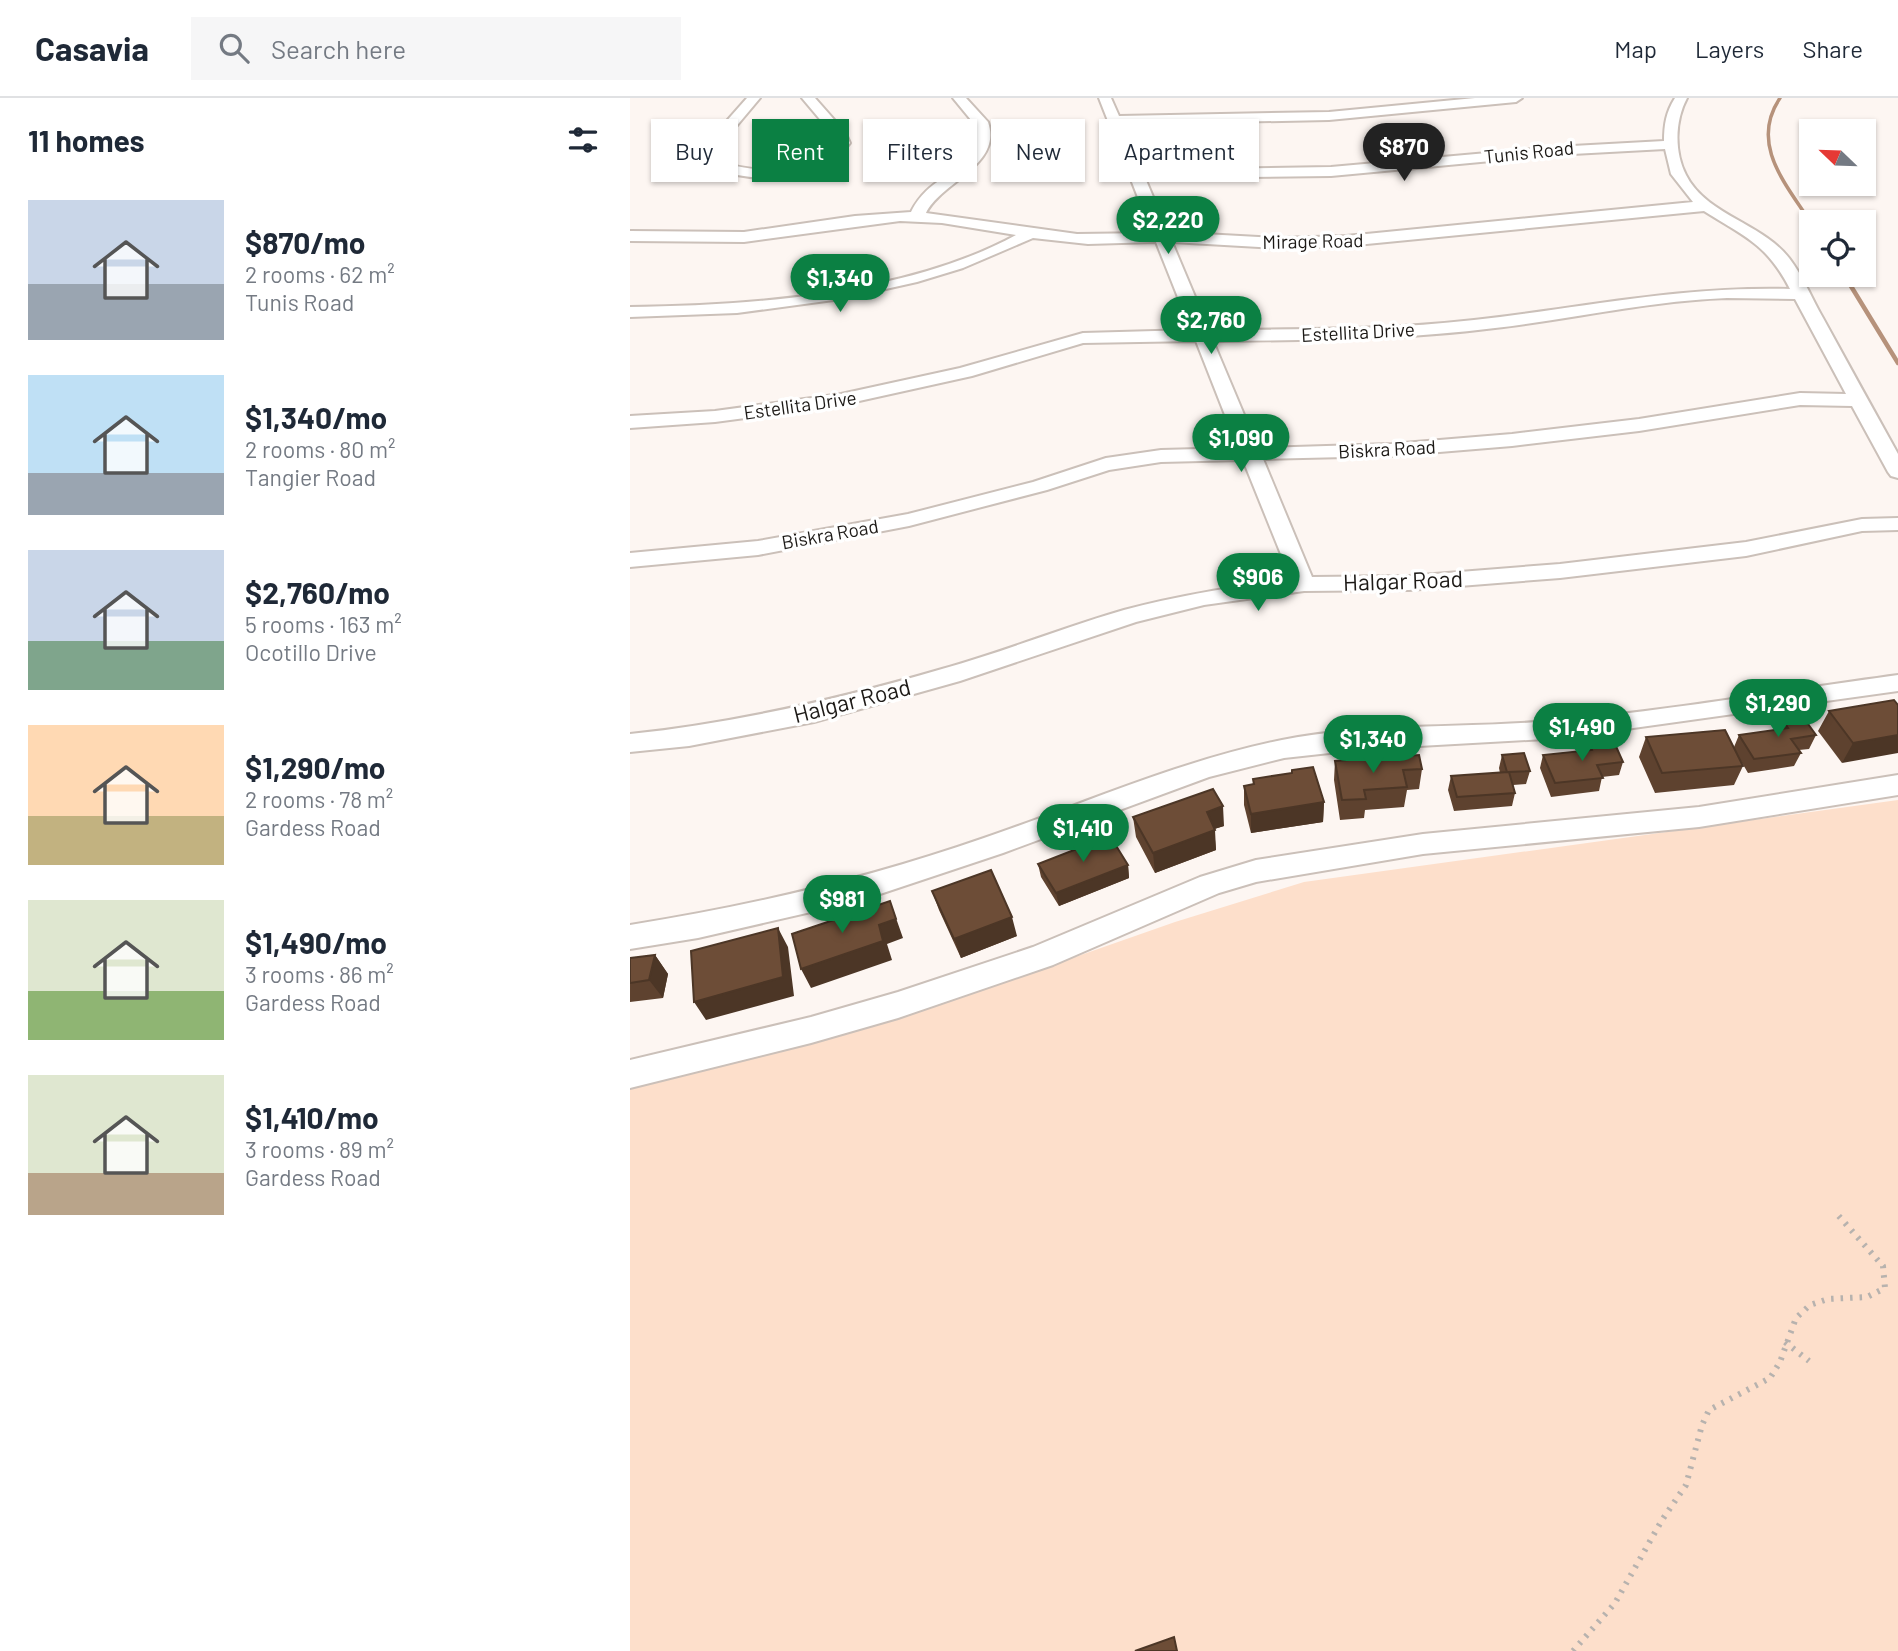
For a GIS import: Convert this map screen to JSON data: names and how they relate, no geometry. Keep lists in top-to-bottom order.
{
  "streets": {
    "street": [
      "Tunis Road",
      "Mirage Road",
      "Estellita Drive",
      "Biskra Road",
      "Halgar Road"
    ]
  },
  "north": "top left",
  "page": {
    "header": "Casavia",
    "search": "Search here",
    "nav": ["Map", "Layers", "Share"],
    "heading": "11 homes",
    "chip": [
      "Buy",
      "Rent",
      "Filters",
      "New",
      "Apartment"
    ],
    "price": [
      "$870",
      "$2,220",
      "$1,340",
      "$2,760",
      "$1,090",
      "$906",
      "$1,290",
      "$1,490",
      "$1,340",
      "$1,410",
      "$981"
    ],
    "list": [
      {
        "name": "$870/mo",
        "note": "2 rooms · 62 m² · Tunis Road"
      },
      {
        "name": "$1,340/mo",
        "note": "2 rooms · 80 m² · Tangier Road"
      },
      {
        "name": "$2,760/mo",
        "note": "5 rooms · 163 m² · Ocotillo Drive"
      },
      {
        "name": "$1,290/mo",
        "note": "2 rooms · 78 m² · Gardess Road"
      },
      {
        "name": "$1,490/mo",
        "note": "3 rooms · 86 m² · Gardess Road"
      },
      {
        "name": "$1,410/mo",
        "note": "3 rooms · 89 m² · Gardess Road"
      }
    ]
  }
}
